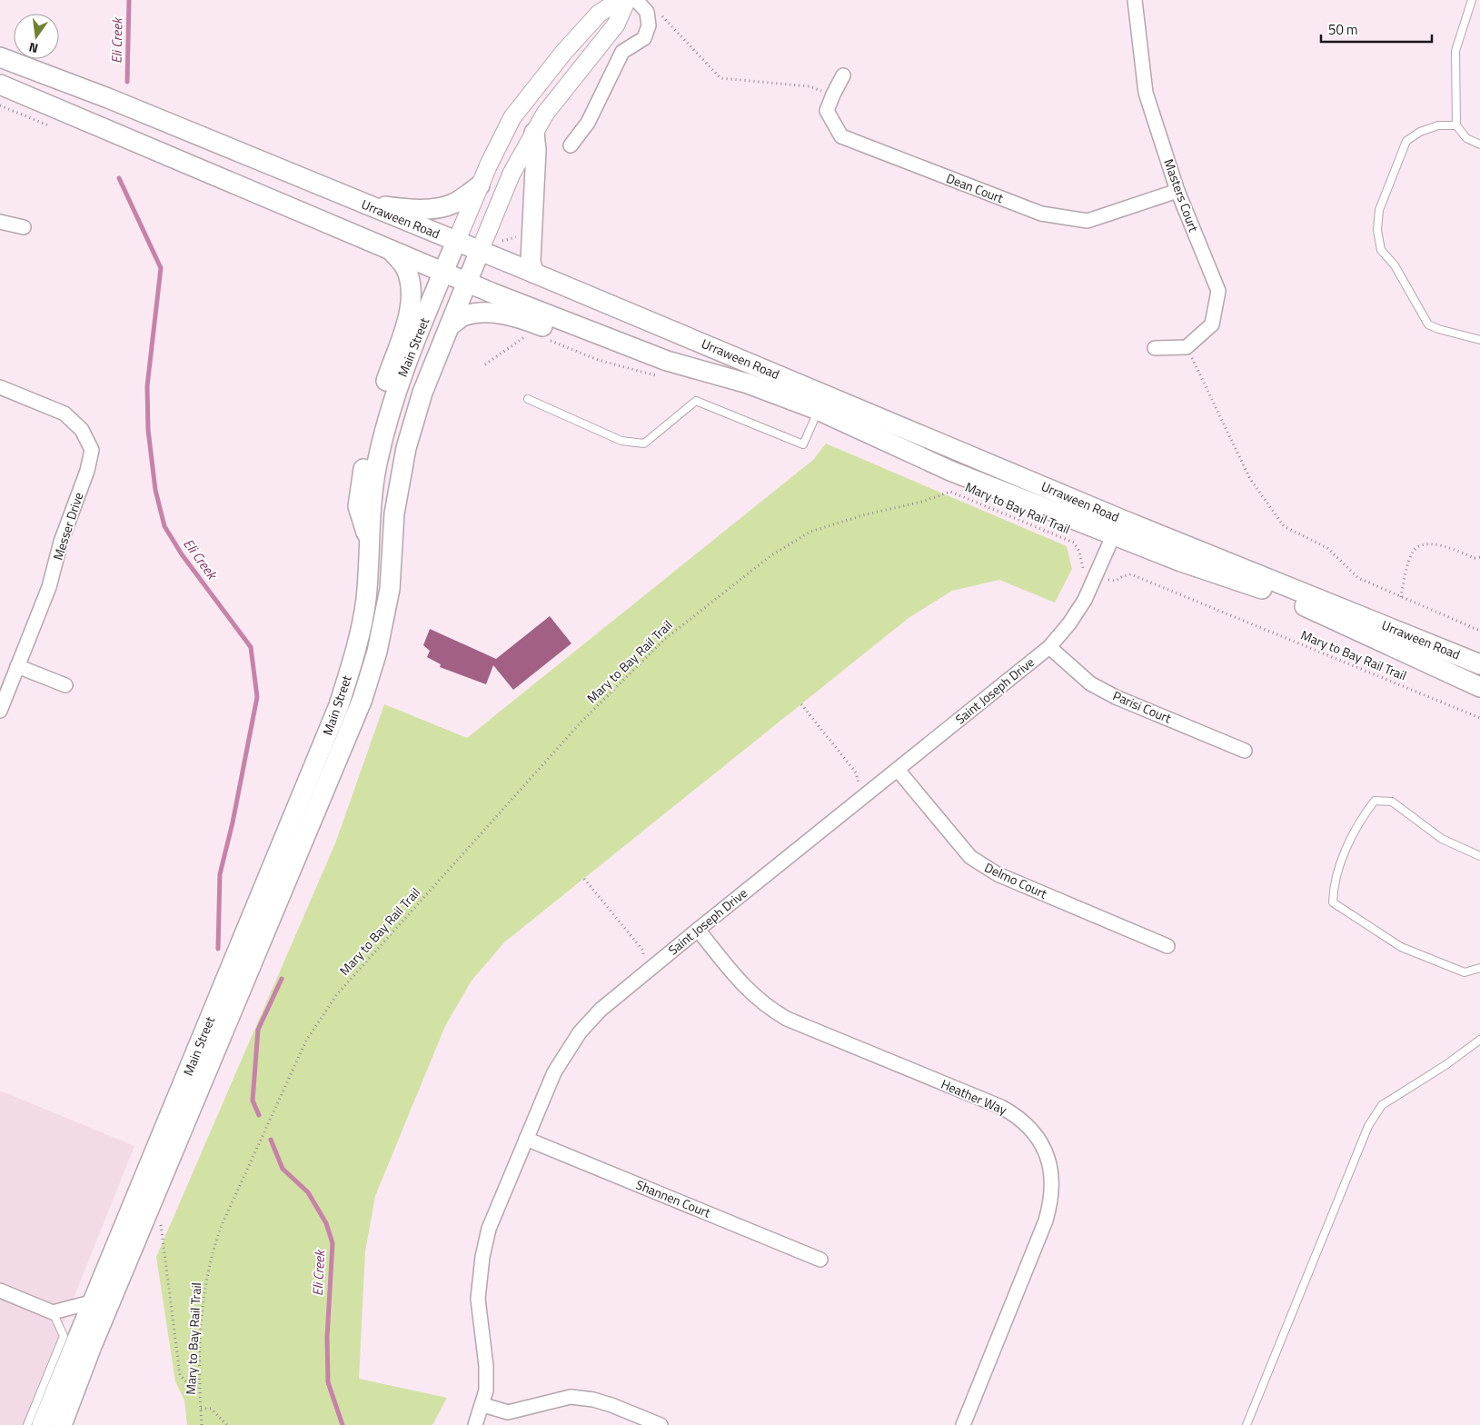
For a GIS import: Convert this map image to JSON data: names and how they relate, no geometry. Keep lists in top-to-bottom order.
{
  "streets": {
    "main road": ["Urraween Road", "Main Street"],
    "street": [
      "Dean Court",
      "Masters Court",
      "Messer Drive",
      "Saint Joseph Drive",
      "Parisi Court",
      "Delmo Court",
      "Heather Way",
      "Shannen Court"
    ],
    "path": ["Mary to Bay Rail Trail"]
  },
  "crossings": [
    ["Dean Court", "Masters Court"],
    ["Urraween Road", "Main Street"],
    ["Urraween Road", "Saint Joseph Drive"],
    ["Mary to Bay Rail Trail", "Saint Joseph Drive"],
    ["Saint Joseph Drive", "Parisi Court"],
    ["Saint Joseph Drive", "Delmo Court"],
    ["Saint Joseph Drive", "Heather Way"],
    ["Saint Joseph Drive", "Shannen Court"]
  ],
  "water": ["Eli Creek"],
  "scale_bar": "50 m",
  "north": "bottom"
}
